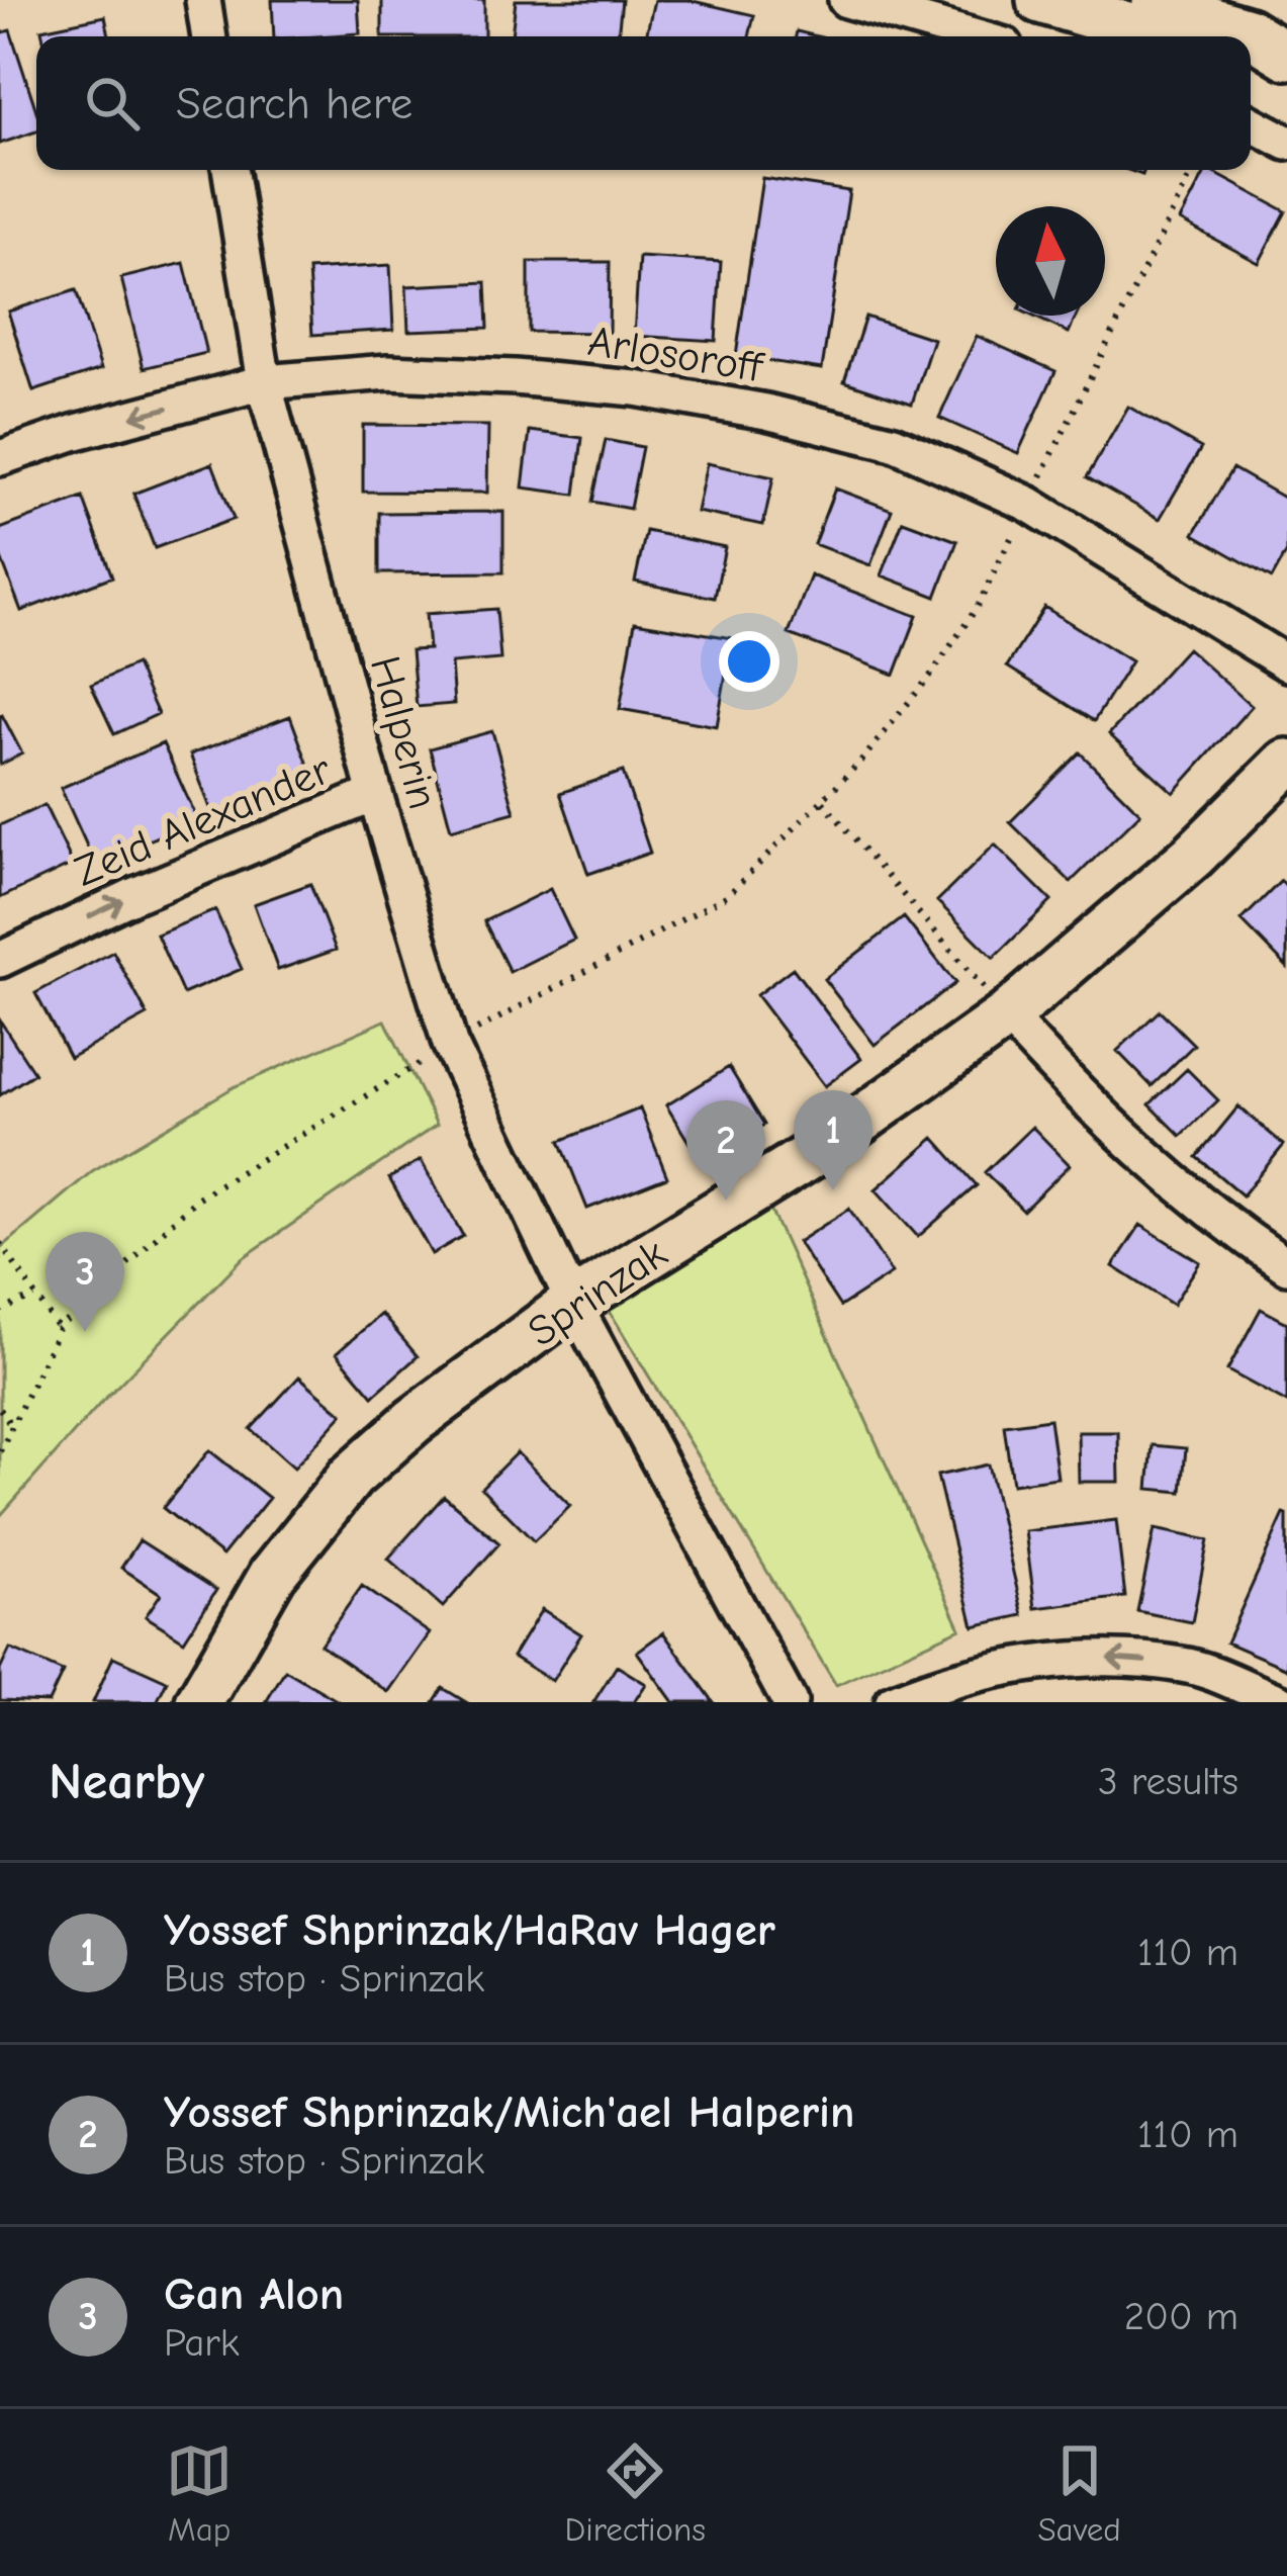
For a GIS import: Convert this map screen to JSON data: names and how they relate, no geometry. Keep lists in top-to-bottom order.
{
  "streets": {
    "street": [
      "Arlosoroff",
      "Halperin",
      "Zeid Alexander",
      "Sprinzak"
    ]
  },
  "crossings": [
    ["Arlosoroff", "Halperin"],
    ["Halperin", "Zeid Alexander"],
    ["Halperin", "Sprinzak"]
  ],
  "one_way": ["Zeid Alexander"],
  "north": "top",
  "page": {
    "search": "Search here",
    "pins": ["1", "2", "3"],
    "heading": ["Nearby", "3 results"],
    "list": [
      {
        "mark": "1",
        "name": "Yossef Shprinzak/HaRav Hager",
        "note": "Bus stop · Sprinzak",
        "value": "110 m"
      },
      {
        "mark": "2",
        "name": "Yossef Shprinzak/Mich'ael Halperin",
        "note": "Bus stop · Sprinzak",
        "value": "110 m"
      },
      {
        "mark": "3",
        "name": "Gan Alon",
        "note": "Park",
        "value": "200 m"
      }
    ],
    "nav": ["Map", "Directions", "Saved"]
  }
}
